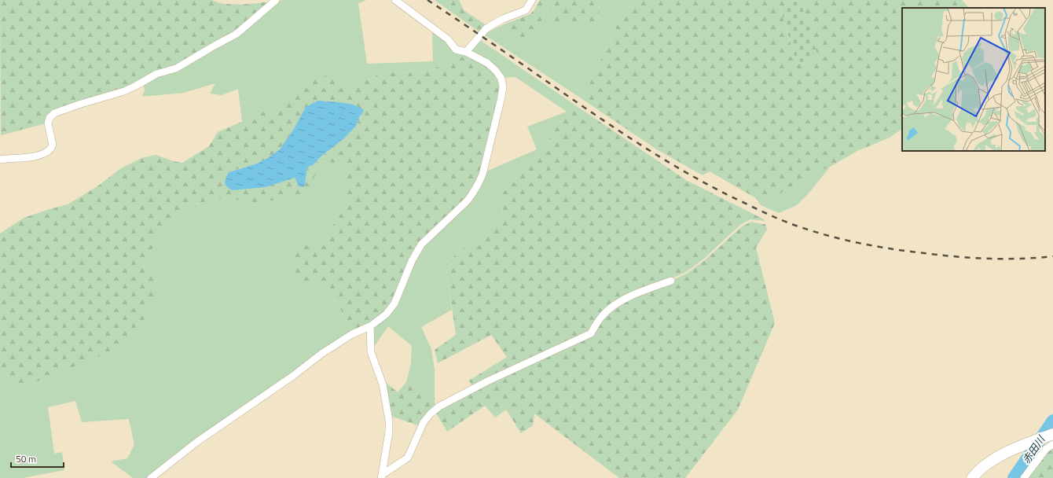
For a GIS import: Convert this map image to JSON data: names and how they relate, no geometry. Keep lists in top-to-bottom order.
{
  "water": ["赤田川"],
  "scale_bar": "50 m"
}
